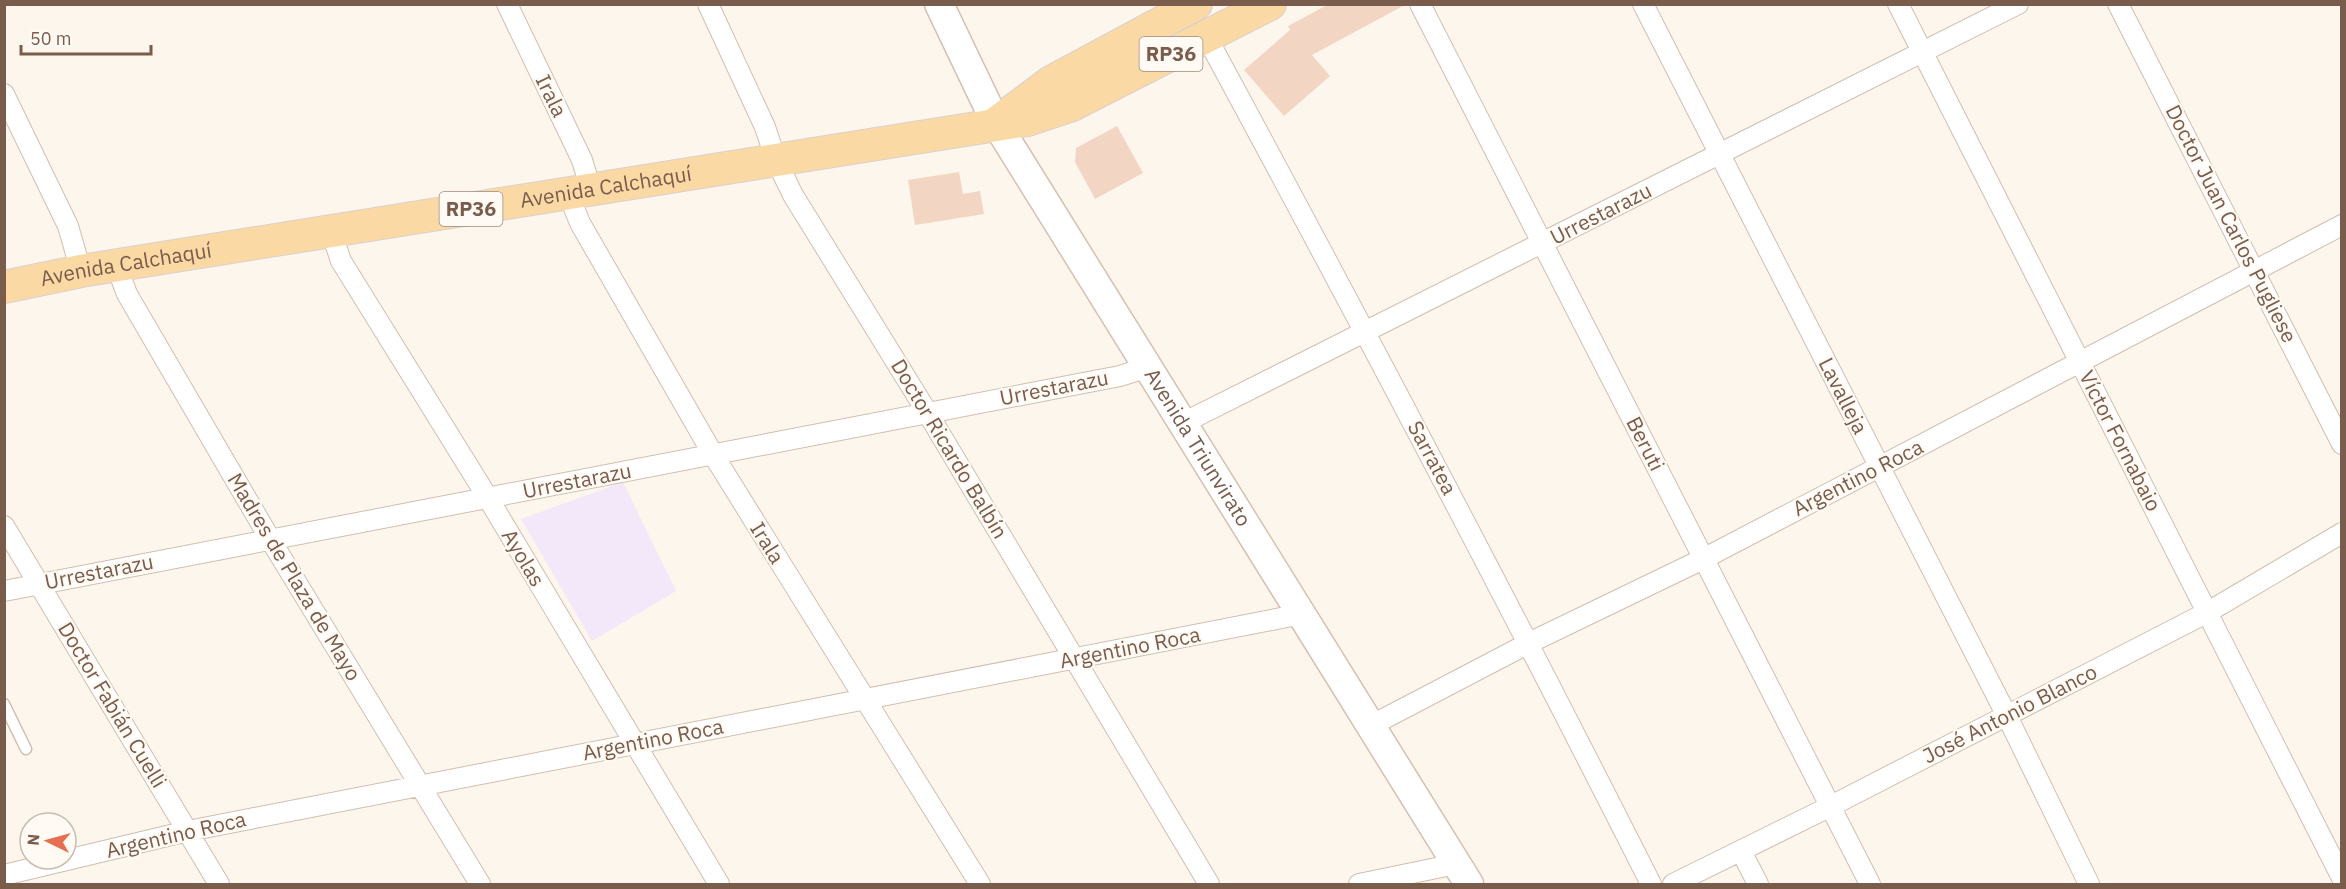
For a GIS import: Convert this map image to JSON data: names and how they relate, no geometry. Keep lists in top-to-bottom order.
{
  "streets": {
    "main road": ["RP36", "Avenida Calchaquí"],
    "street": [
      "Irala",
      "Urrestarazu",
      "Doctor Juan Carlos Pugliese",
      "Lavalleja",
      "Víctor Fornabaio",
      "Beruti",
      "Avenida Triunvirato",
      "Doctor Ricardo Balbín",
      "Sarratea",
      "Argentino Roca",
      "Ayolas",
      "Madres de Plaza de Mayo",
      "Doctor Fabián Cuelli",
      "José Antonio Blanco"
    ]
  },
  "crossings": [
    ["Irala", "Avenida Calchaquí"],
    ["Irala", "Urrestarazu"],
    ["Irala", "Argentino Roca"],
    ["Avenida Calchaquí", "Avenida Triunvirato"],
    ["Avenida Calchaquí", "Doctor Ricardo Balbín"],
    ["Avenida Calchaquí", "Sarratea"],
    ["Avenida Calchaquí", "Ayolas"],
    ["Avenida Calchaquí", "Madres de Plaza de Mayo"],
    ["Urrestarazu", "Lavalleja"],
    ["Urrestarazu", "Víctor Fornabaio"],
    ["Urrestarazu", "Beruti"],
    ["Urrestarazu", "Avenida Triunvirato"],
    ["Urrestarazu", "Doctor Ricardo Balbín"],
    ["Urrestarazu", "Sarratea"],
    ["Urrestarazu", "Ayolas"],
    ["Urrestarazu", "Madres de Plaza de Mayo"],
    ["Urrestarazu", "Doctor Fabián Cuelli"],
    ["Doctor Juan Carlos Pugliese", "Argentino Roca"],
    ["Lavalleja", "Argentino Roca"],
    ["Lavalleja", "José Antonio Blanco"],
    ["Víctor Fornabaio", "Argentino Roca"],
    ["Víctor Fornabaio", "José Antonio Blanco"],
    ["Beruti", "Argentino Roca"],
    ["Beruti", "José Antonio Blanco"],
    ["Avenida Triunvirato", "Argentino Roca"],
    ["Doctor Ricardo Balbín", "Argentino Roca"],
    ["Sarratea", "Argentino Roca"],
    ["Argentino Roca", "Ayolas"],
    ["Argentino Roca", "Madres de Plaza de Mayo"],
    ["Argentino Roca", "Doctor Fabián Cuelli"]
  ],
  "scale_bar": "50 m",
  "north": "left"
}
